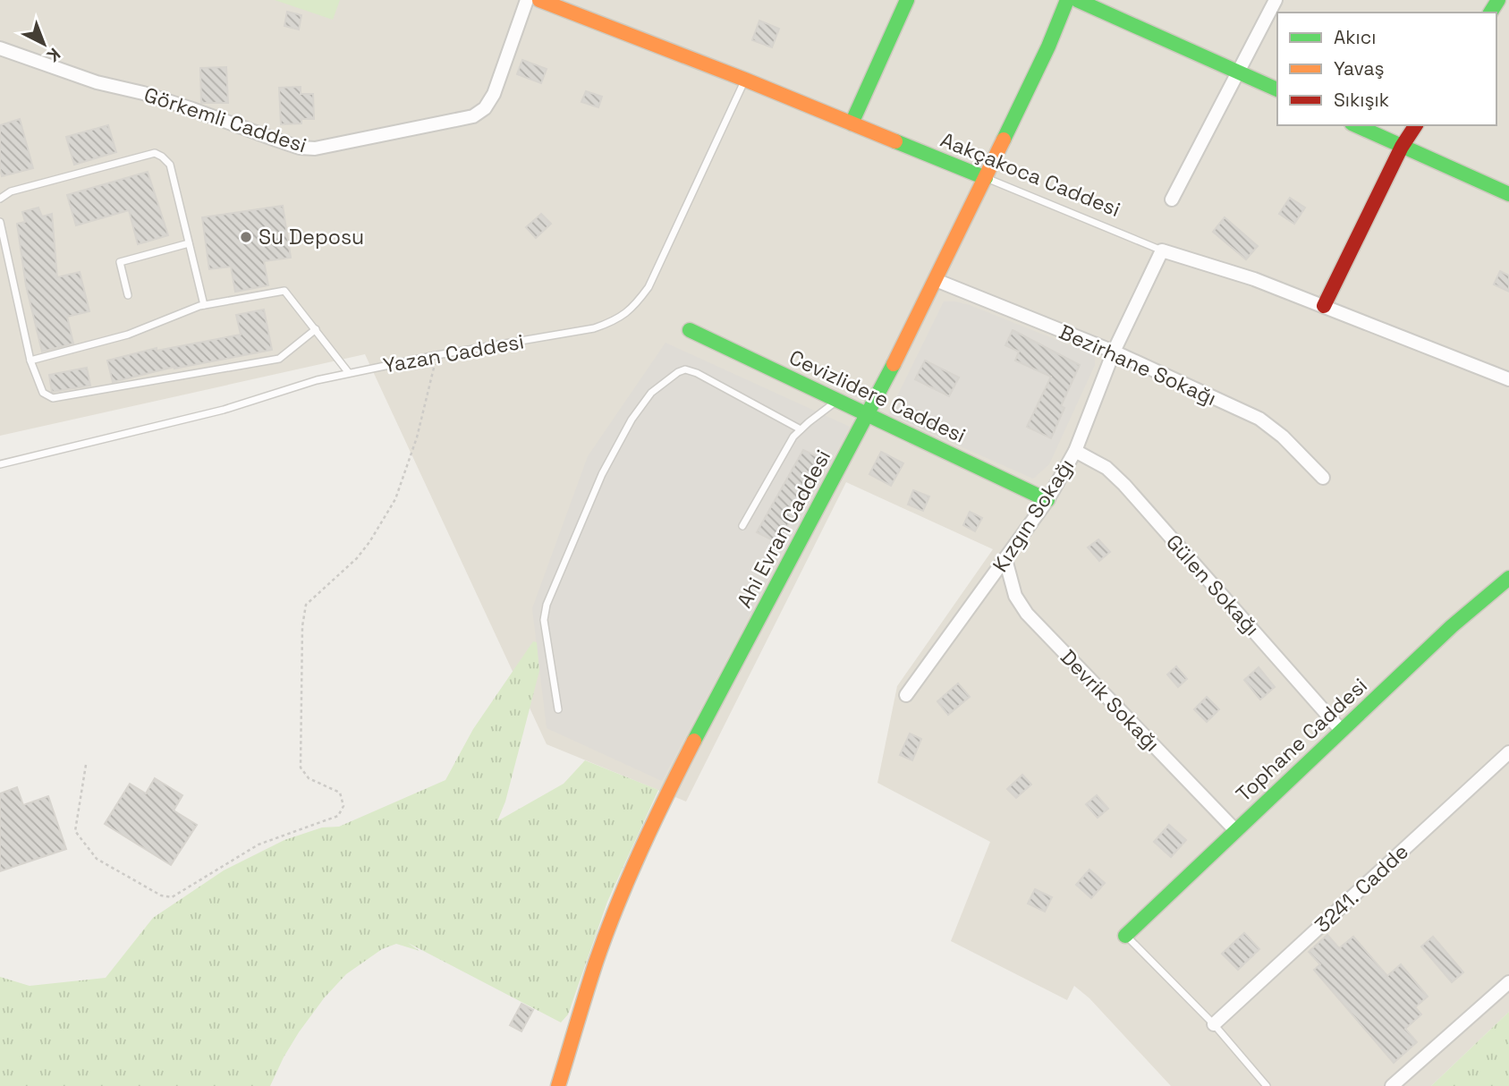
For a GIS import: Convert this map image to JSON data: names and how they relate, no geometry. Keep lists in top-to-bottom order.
{
  "streets": {
    "street": [
      "Görkemli Caddesi",
      "Aakçakoca Caddesi",
      "Bezirhane Sokağı",
      "Cevizlidere Caddesi",
      "Kızgın Sokağı",
      "Ahi Evran Caddesi",
      "Gülen Sokağı",
      "Devrik Sokağı",
      "Tophane Caddesi",
      "3241. Cadde"
    ],
    "lane": ["Yazan Caddesi"]
  },
  "crossings": [
    ["Aakçakoca Caddesi", "Yazan Caddesi"],
    ["Aakçakoca Caddesi", "Kızgın Sokağı"],
    ["Aakçakoca Caddesi", "Ahi Evran Caddesi"],
    ["Bezirhane Sokağı", "Kızgın Sokağı"],
    ["Bezirhane Sokağı", "Ahi Evran Caddesi"],
    ["Cevizlidere Caddesi", "Kızgın Sokağı"],
    ["Cevizlidere Caddesi", "Ahi Evran Caddesi"],
    ["Kızgın Sokağı", "Gülen Sokağı"],
    ["Kızgın Sokağı", "Devrik Sokağı"],
    ["Gülen Sokağı", "Tophane Caddesi"],
    ["Devrik Sokağı", "Tophane Caddesi"]
  ],
  "places": ["Su Deposu"],
  "legend": ["Akıcı", "Yavaş", "Sıkışık"],
  "north": "bottom right"
}
